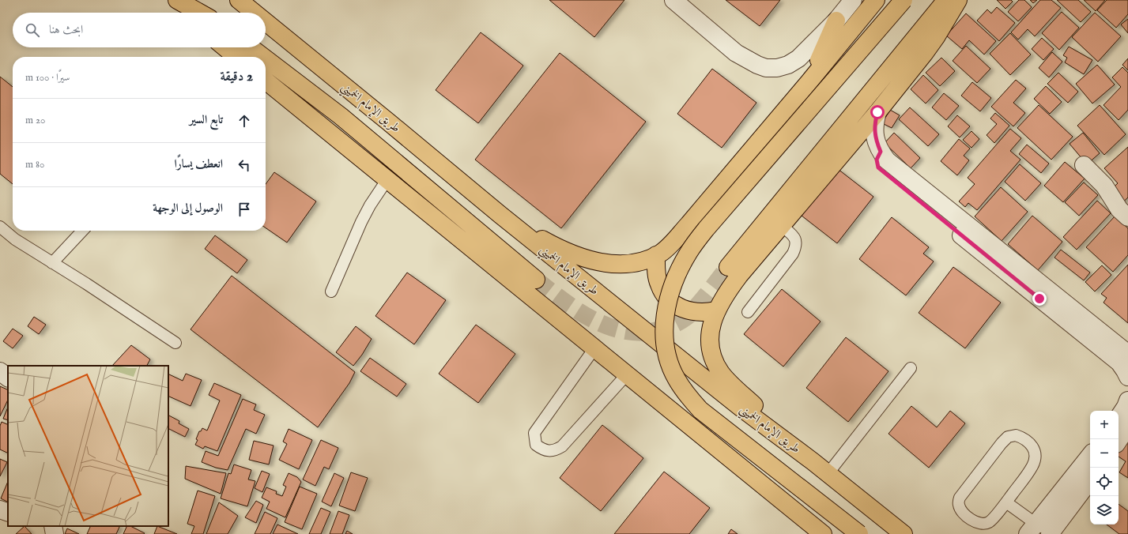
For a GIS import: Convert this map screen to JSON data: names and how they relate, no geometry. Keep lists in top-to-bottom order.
{
  "streets": {
    "highway": ["طريق الإمام الخميني"]
  },
  "page": {
    "search": "ابحث هنا",
    "heading": ["2 دقيقة", "سيرًا · 100 m"],
    "list": [
      ["تابع السير", "20 m"],
      ["انعطف يسارًا", "80 m"],
      "الوصول إلى الوجهة"
    ],
    "map_buttons": ["+", "−"]
  }
}
